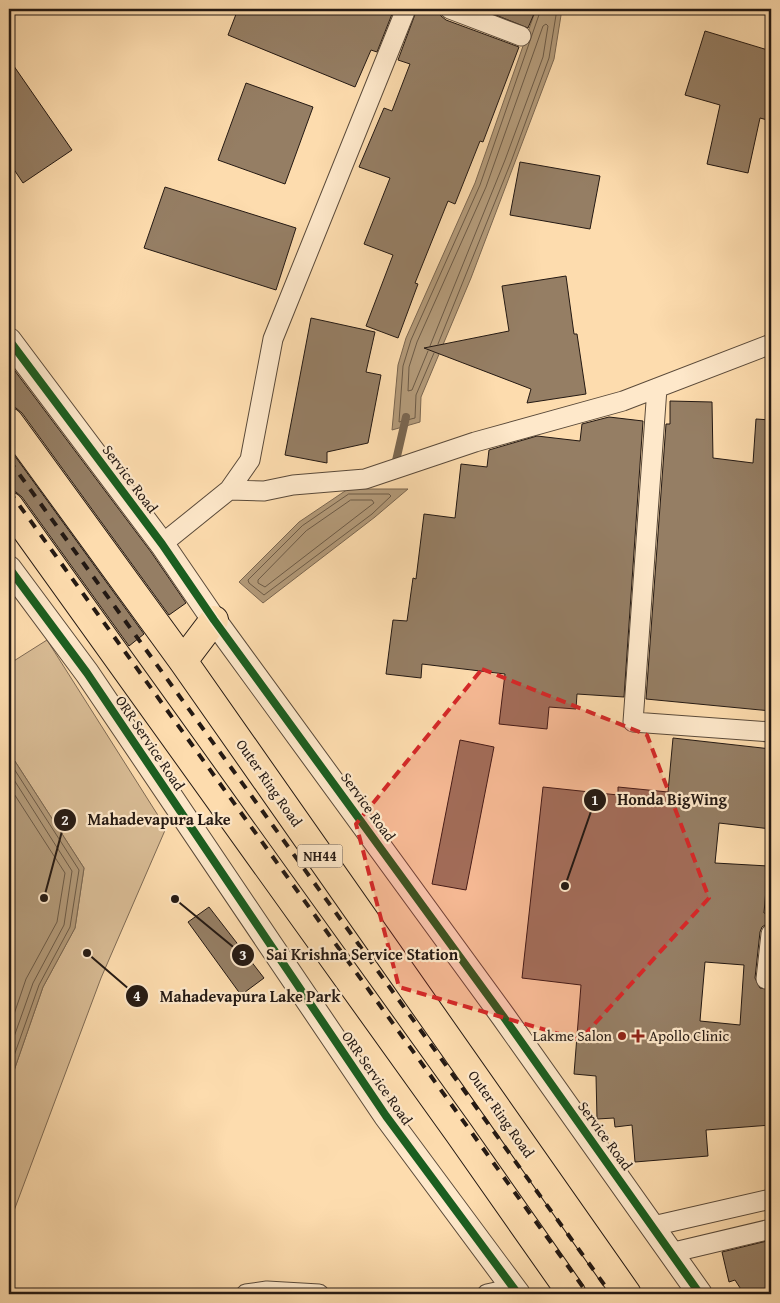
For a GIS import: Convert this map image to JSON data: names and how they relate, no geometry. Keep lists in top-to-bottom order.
{
  "streets": {
    "highway": ["Outer Ring Road", "NH44"],
    "street": ["Service Road", "ORR Service Road"]
  },
  "places": {
    "other": [
      "Honda BigWing",
      "Mahadevapura Lake",
      "Sai Krishna Service Station",
      "Mahadevapura Lake Park",
      "Lakme Salon"
    ],
    "health": ["Apollo Clinic"]
  }
}
